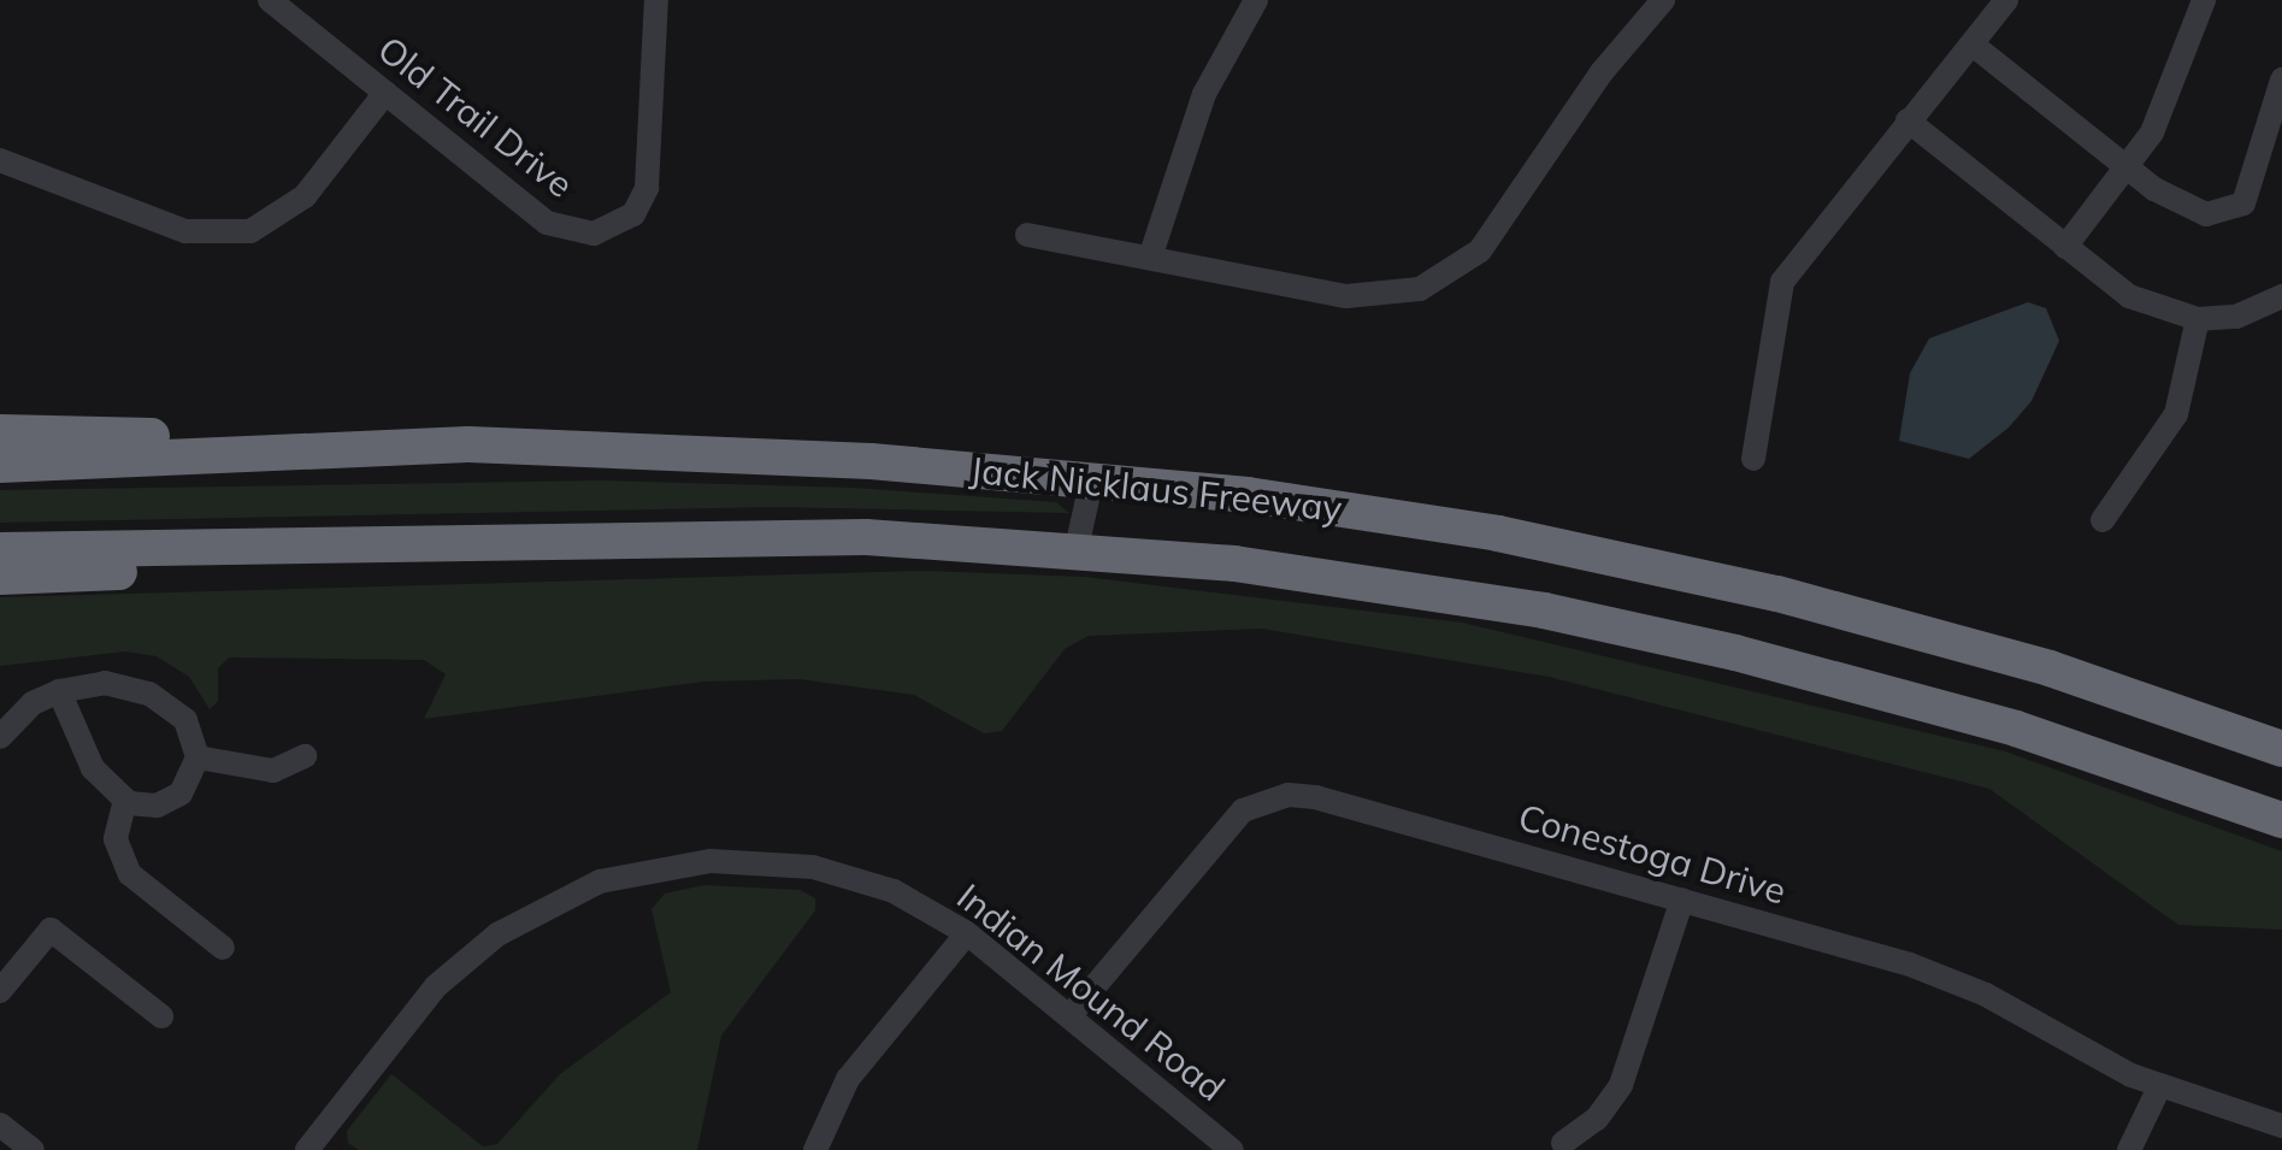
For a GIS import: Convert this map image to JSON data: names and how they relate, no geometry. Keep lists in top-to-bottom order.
{
  "streets": {
    "highway": ["Jack Nicklaus Freeway"],
    "street": ["Old Trail Drive", "Conestoga Drive", "Indian Mound Road"]
  },
  "crossings": [
    ["Conestoga Drive", "Indian Mound Road"]
  ]
}
